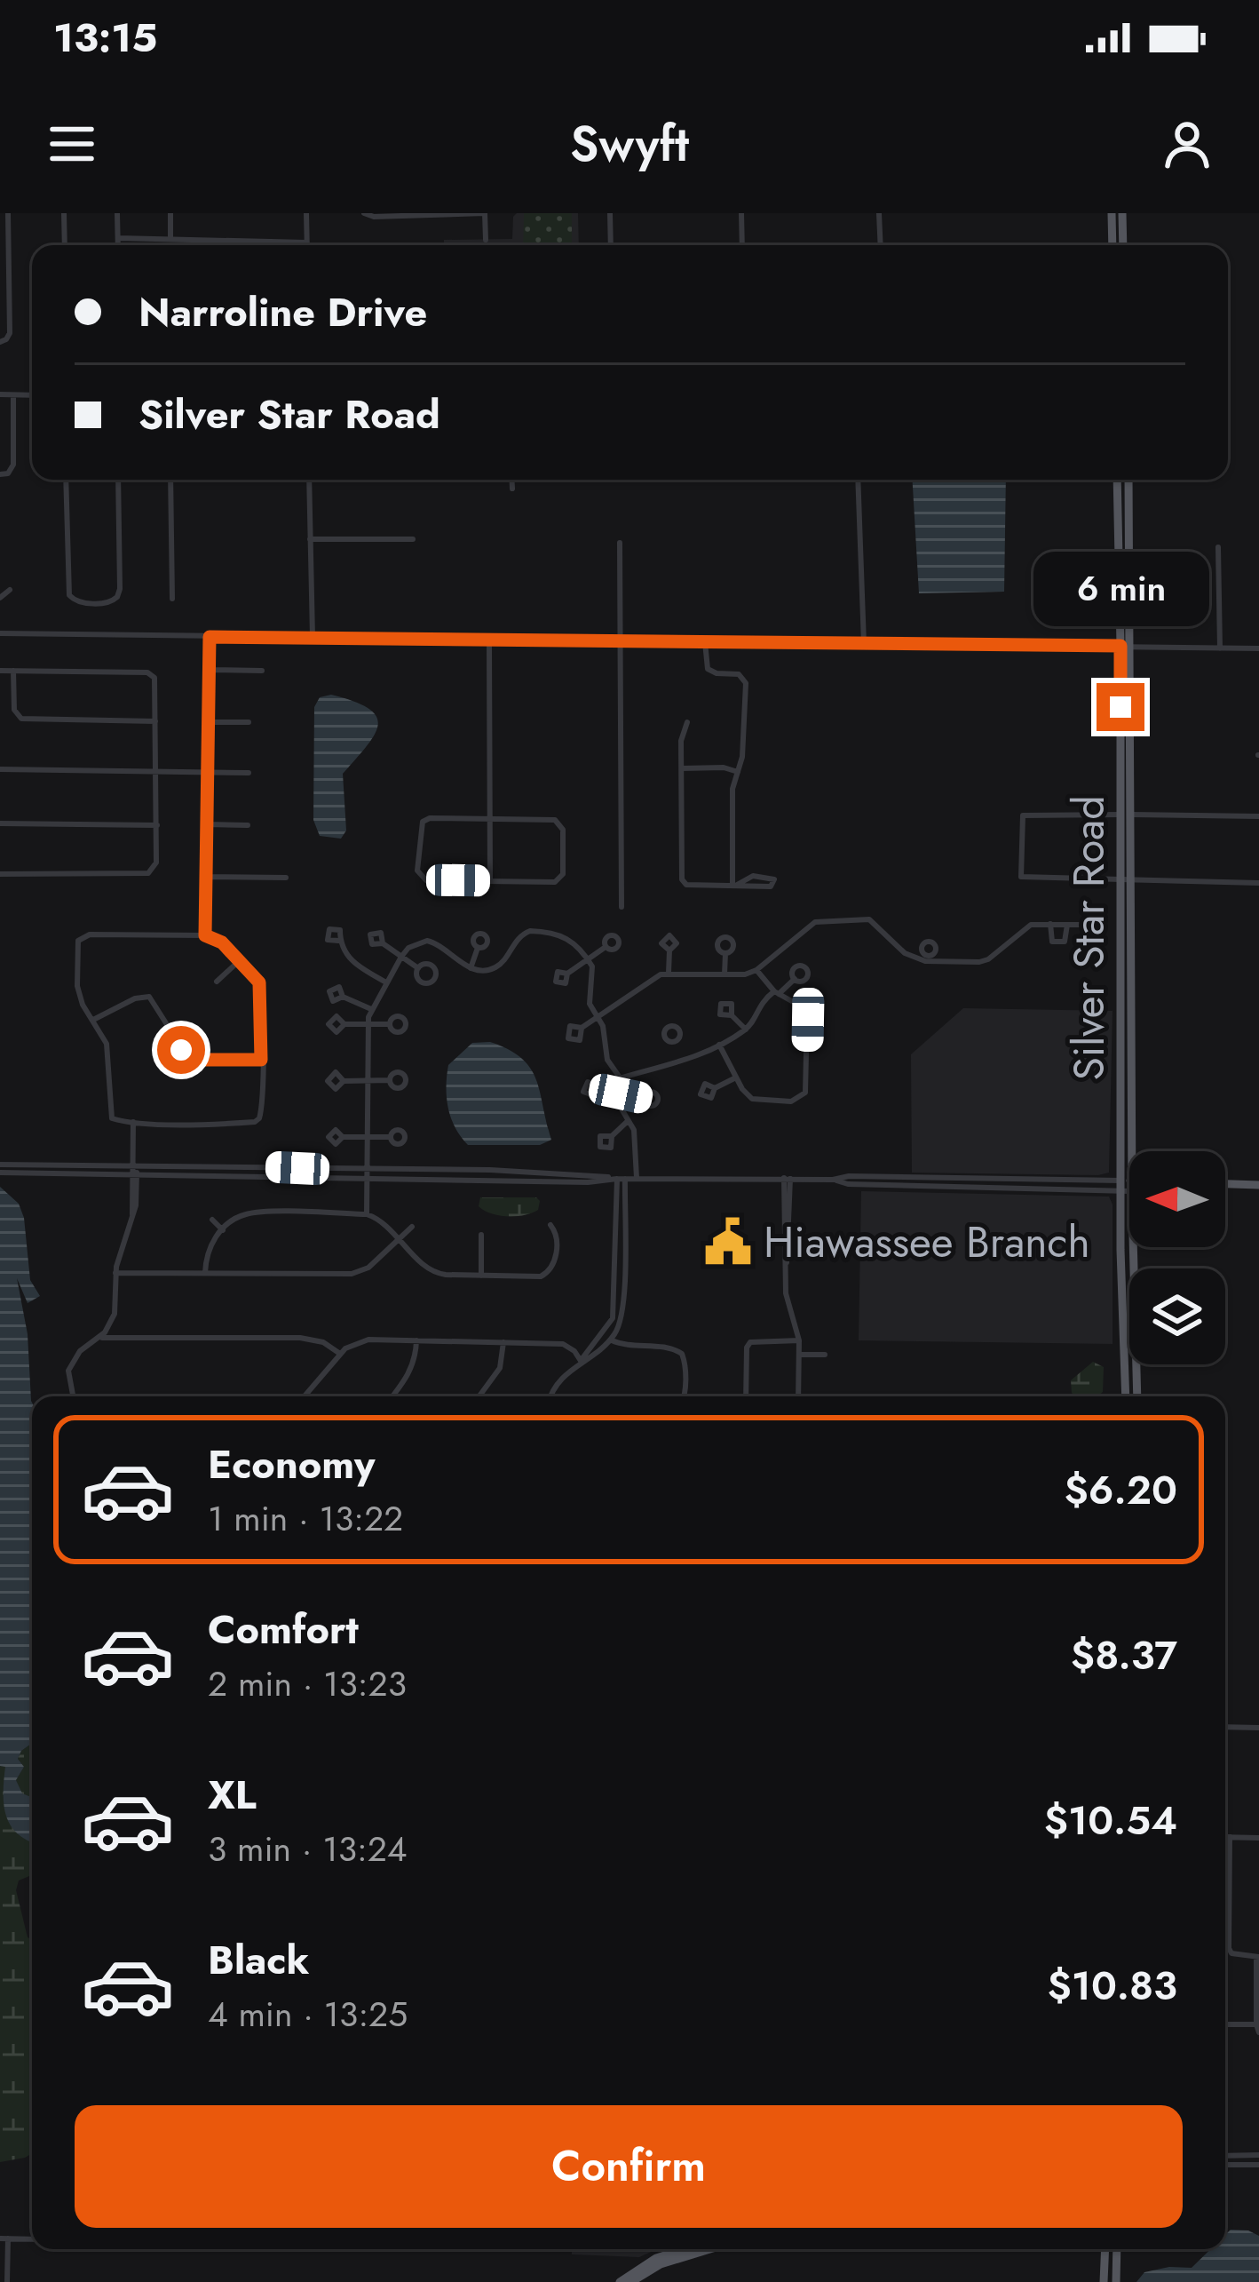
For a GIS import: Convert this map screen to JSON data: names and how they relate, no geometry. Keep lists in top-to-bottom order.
{
  "streets": {
    "main road": ["Silver Star Road"]
  },
  "places": {
    "public building": ["Hiawassee Branch"]
  },
  "north": "left",
  "page": {
    "status": "13:15",
    "header": "Swyft",
    "banner": ["Narroline Drive", "Silver Star Road"],
    "bubble": "6 min",
    "list": [
      {
        "name": "Economy",
        "note": "1 min · 13:22",
        "value": "$6.20"
      },
      {
        "name": "Comfort",
        "note": "2 min · 13:23",
        "value": "$8.37"
      },
      {
        "name": "XL",
        "note": "3 min · 13:24",
        "value": "$10.54"
      },
      {
        "name": "Black",
        "note": "4 min · 13:25",
        "value": "$10.83"
      }
    ],
    "buttons": "Confirm"
  }
}
